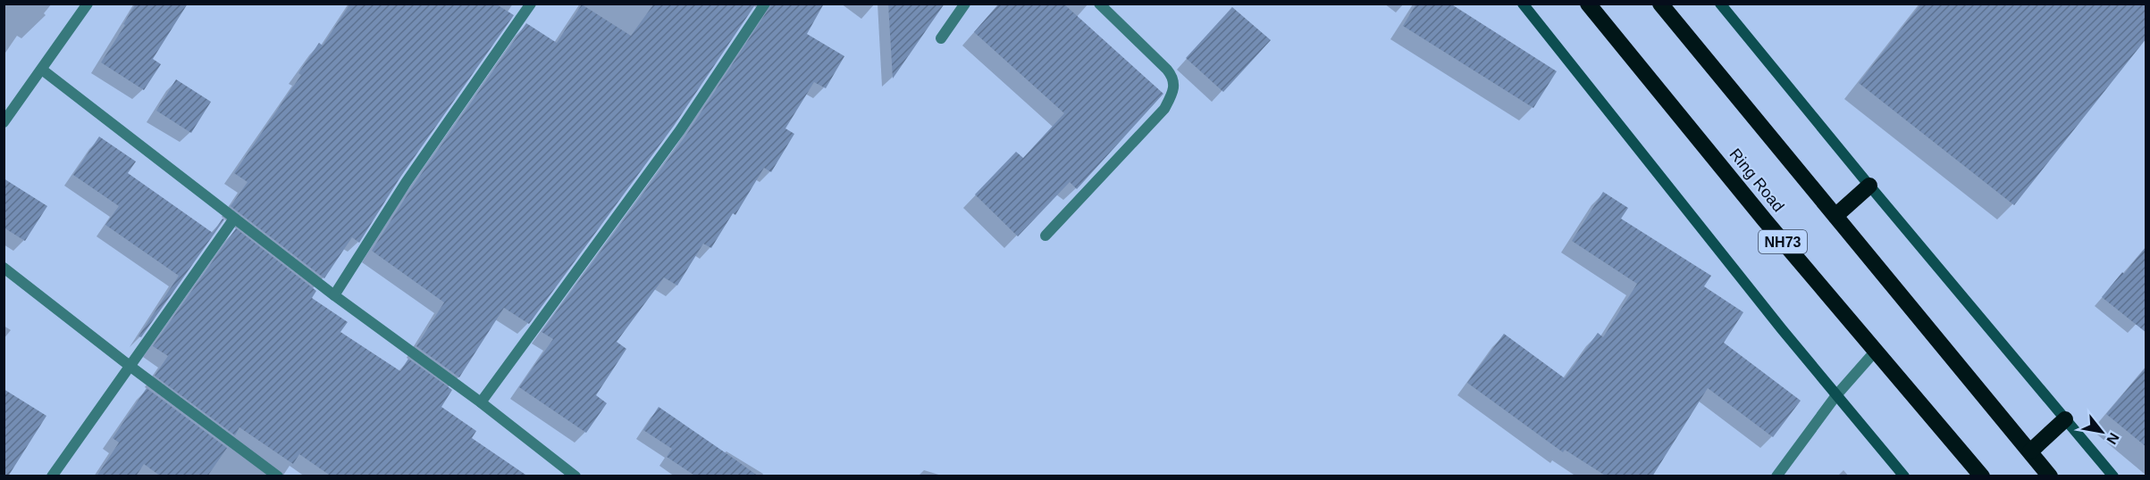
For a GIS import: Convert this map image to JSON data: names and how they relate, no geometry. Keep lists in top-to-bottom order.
{
  "streets": {
    "highway": ["Ring Road", "NH73"]
  },
  "north": "bottom right"
}
